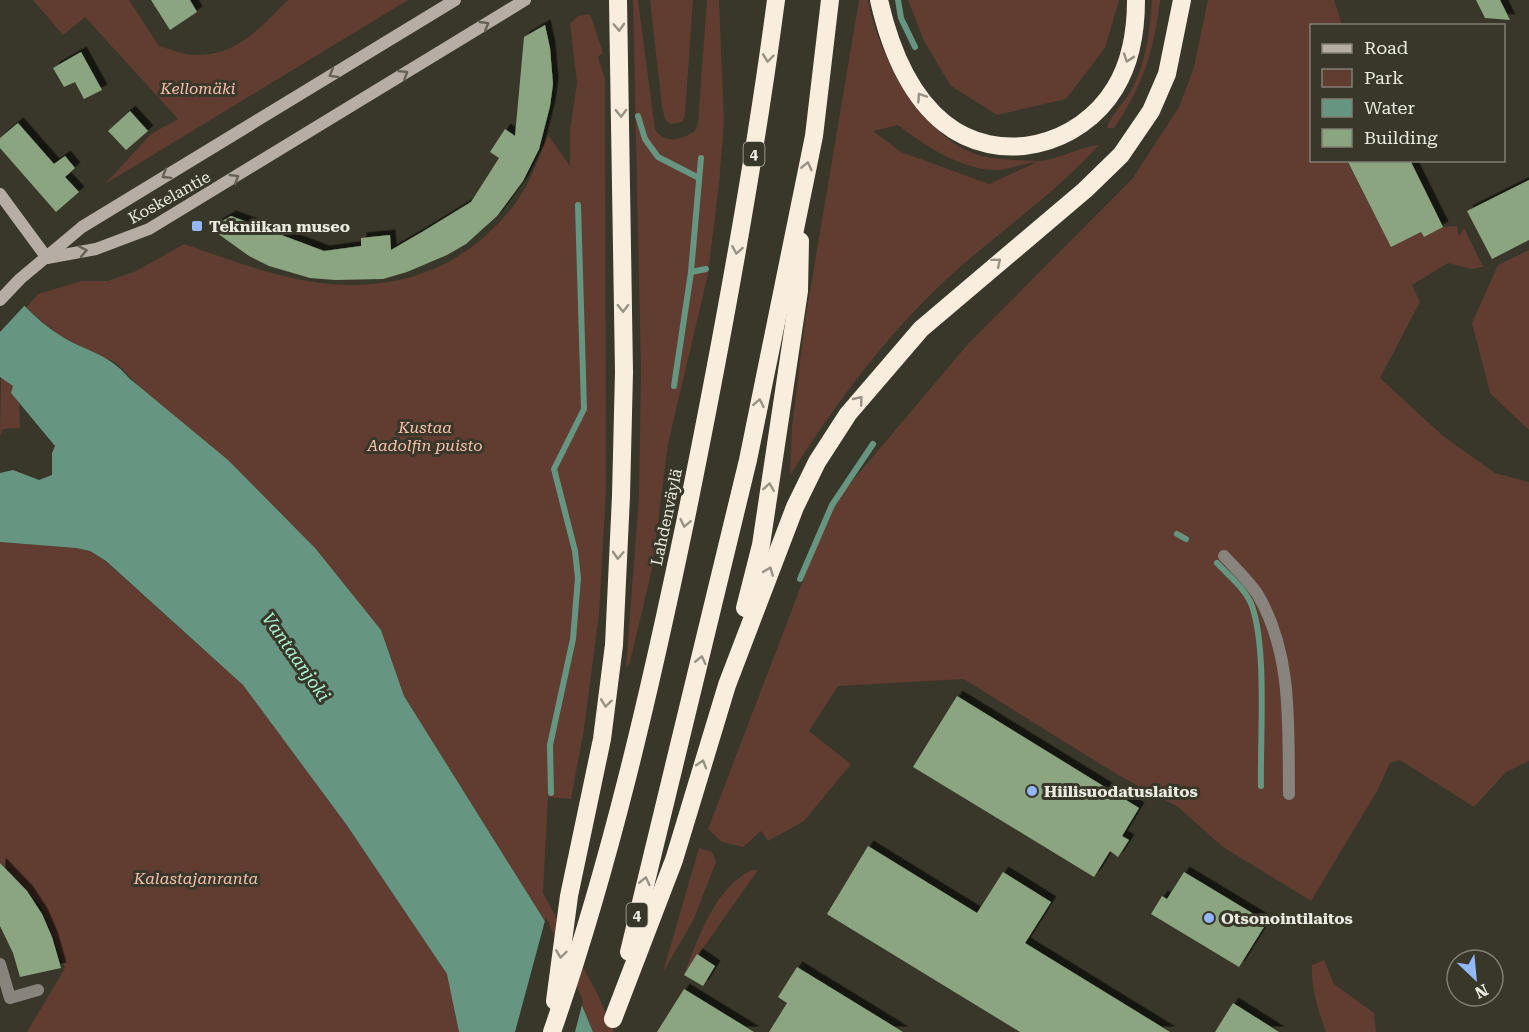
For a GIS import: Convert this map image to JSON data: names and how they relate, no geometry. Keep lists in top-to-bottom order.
{
  "streets": {
    "highway": ["4", "Lahdenväylä"],
    "main road": ["Koskelantie"]
  },
  "water": ["Vantaanjoki"],
  "parks": ["Kellomäki", "Kustaa Aadolfin puisto", "Kalastajanranta"],
  "places": {
    "transit": ["Tekniikan museo"],
    "other": ["Hiilisuodatuslaitos", "Otsonointilaitos"]
  },
  "legend": [
    "Road",
    "Park",
    "Water",
    "Building"
  ],
  "north": "bottom right"
}
